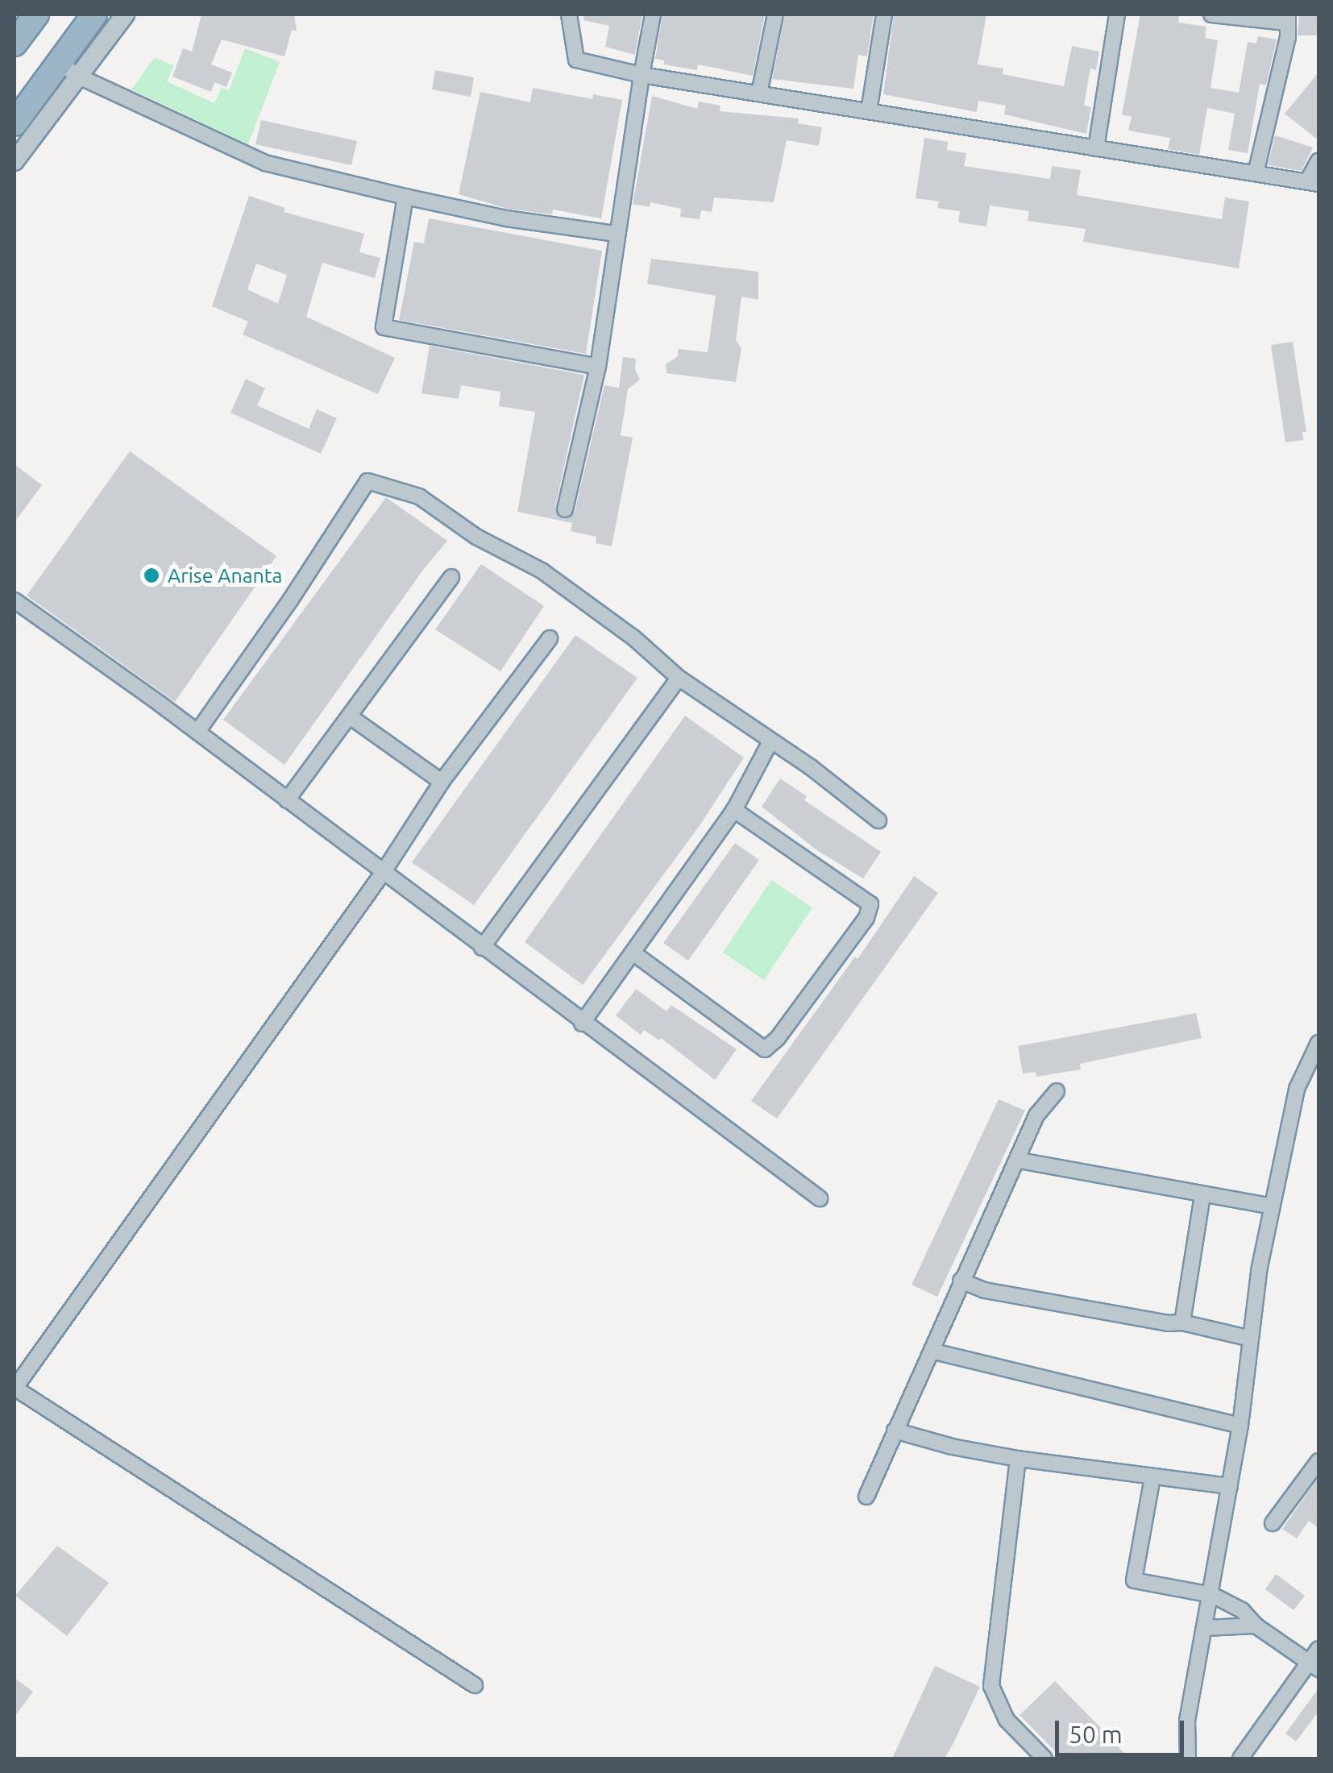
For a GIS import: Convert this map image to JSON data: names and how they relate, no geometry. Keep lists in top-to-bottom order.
{
  "places": ["Arise Ananta"],
  "scale_bar": "50 m"
}
